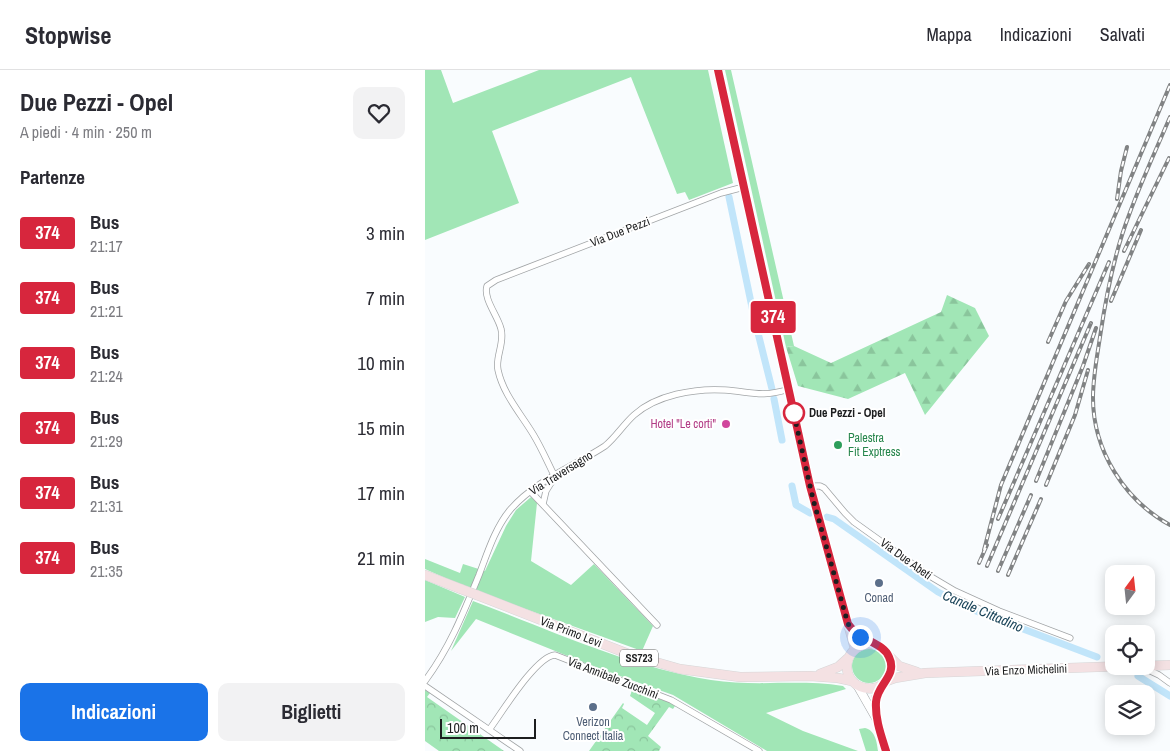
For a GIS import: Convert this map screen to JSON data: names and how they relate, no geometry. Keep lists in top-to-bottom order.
{
  "streets": {
    "main road": ["Via Primo Levi", "SS723", "Via Enzo Michelini"],
    "street": [
      "Via Due Pezzi",
      "Via Traversagno",
      "Via Due Abeti",
      "Via Annibale Zucchini"
    ]
  },
  "crossings": [
    ["Via Due Pezzi", "Via Traversagno"],
    ["Via Primo Levi", "Via Enzo Michelini"]
  ],
  "water": ["Canale Cittadino"],
  "places": [
    "Due Pezzi - Opel",
    "Hotel \"Le corti\"",
    "Palestra Fit Exptress",
    "Conad",
    "Verizon Connect Italia"
  ],
  "lines": ["bus line 374"],
  "scale_bar": "100 m",
  "north": "top",
  "page": {
    "header": "Stopwise",
    "nav": ["Mappa", "Indicazioni", "Salvati"],
    "heading": [
      ["Due Pezzi - Opel", "A piedi · 4 min · 250 m"],
      "Partenze"
    ],
    "on_map": "374",
    "list": [
      {
        "mark": "374",
        "name": "Bus",
        "note": "21:17",
        "value": "3 min"
      },
      {
        "mark": "374",
        "name": "Bus",
        "note": "21:21",
        "value": "7 min"
      },
      {
        "mark": "374",
        "name": "Bus",
        "note": "21:24",
        "value": "10 min"
      },
      {
        "mark": "374",
        "name": "Bus",
        "note": "21:29",
        "value": "15 min"
      },
      {
        "mark": "374",
        "name": "Bus",
        "note": "21:31",
        "value": "17 min"
      },
      {
        "mark": "374",
        "name": "Bus",
        "note": "21:35",
        "value": "21 min"
      }
    ],
    "buttons": ["Indicazioni", "Biglietti"],
    "scale": "100 m"
  }
}
